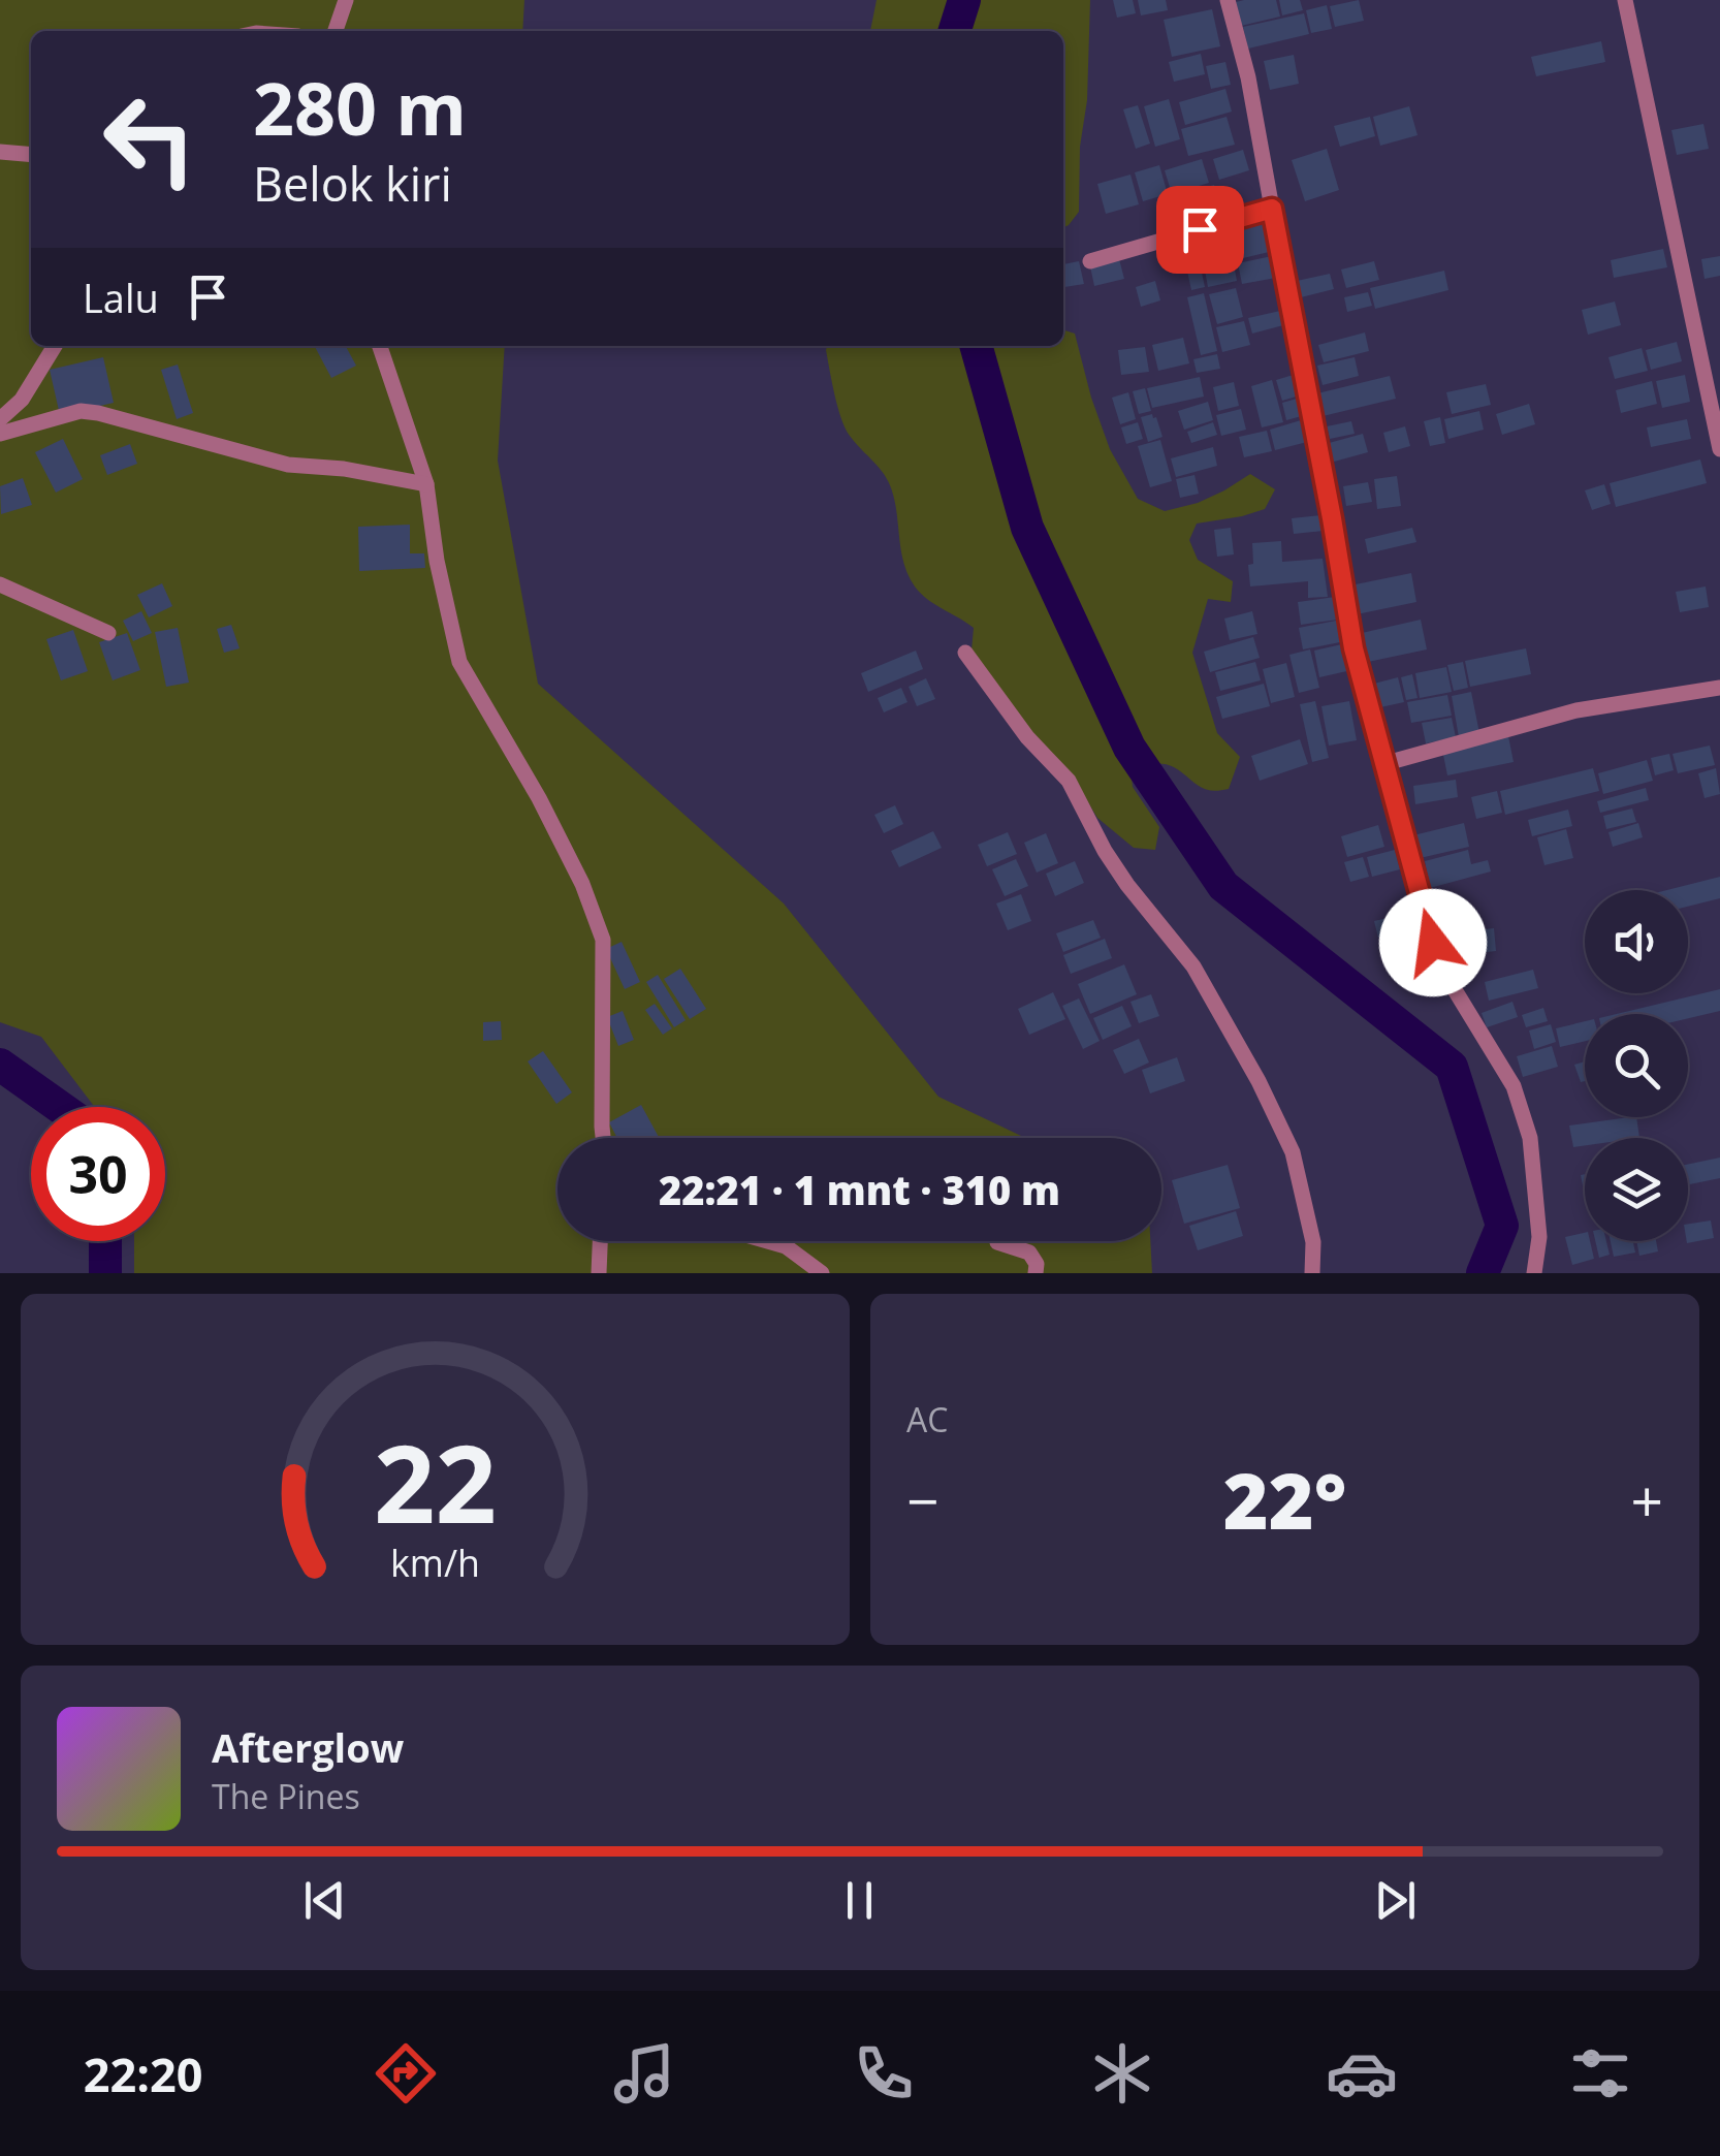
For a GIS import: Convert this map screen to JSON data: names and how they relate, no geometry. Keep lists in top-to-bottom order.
{
  "page": {
    "turn": ["280 m", "Belok kiri"],
    "then": "Lalu",
    "limit": "30",
    "trip": "22:21 · 1 mnt · 310 m",
    "tile": "AC",
    "heat": ["−", "22°", "+"],
    "song": ["Afterglow", "The Pines"],
    "tabs": "22:20",
    "gauge": ["22", "km/h"]
  }
}
